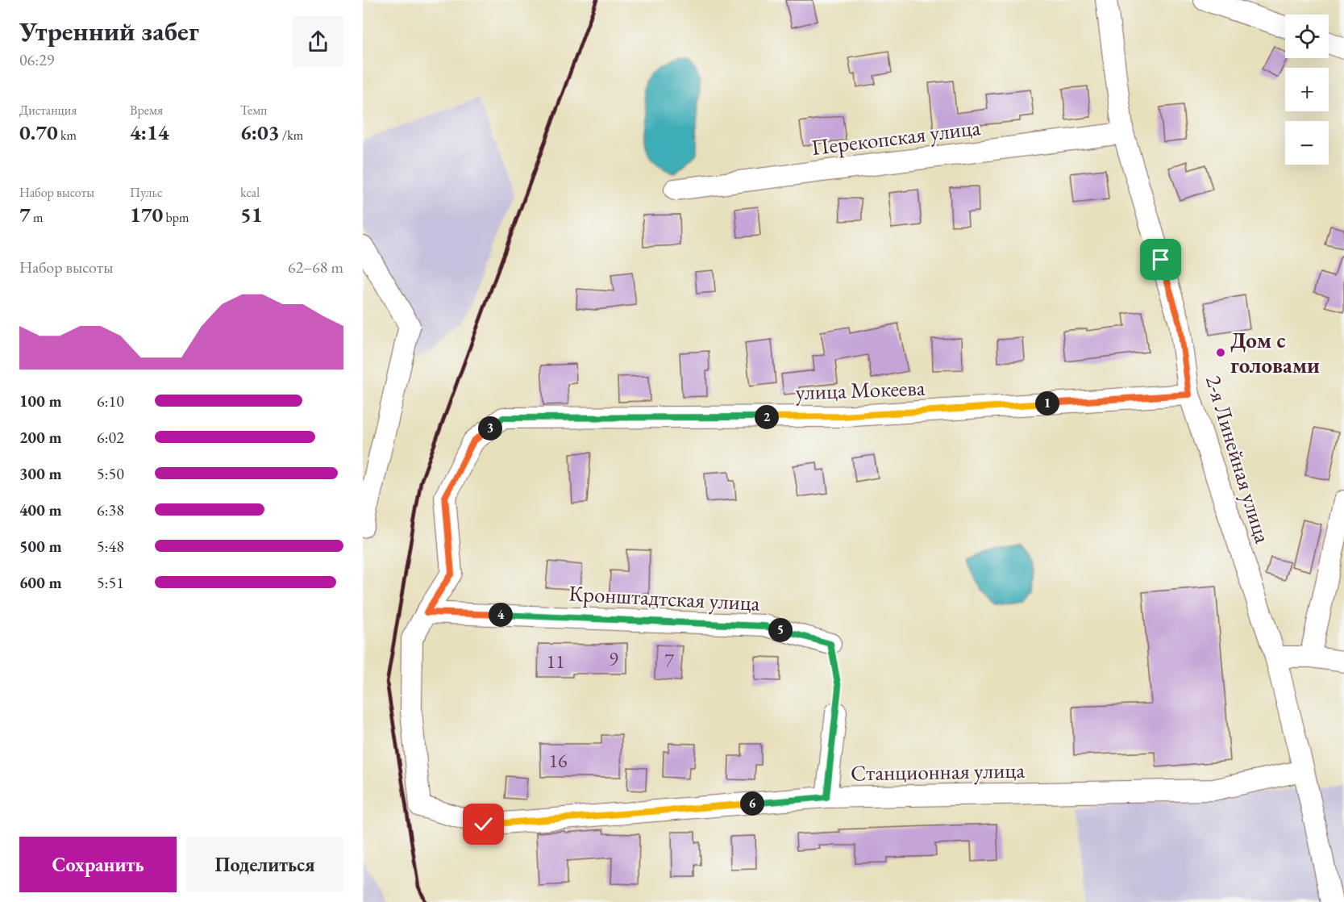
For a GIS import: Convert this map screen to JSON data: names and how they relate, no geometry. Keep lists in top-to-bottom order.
{
  "streets": {
    "street": [
      "Перекопская улица",
      "улица Мокеева",
      "2-я Линейная улица",
      "Кронштадтская улица",
      "Станционная улица"
    ]
  },
  "crossings": [
    ["Перекопская улица", "2-я Линейная улица"],
    ["улица Мокеева", "2-я Линейная улица"],
    ["улица Мокеева", "Кронштадтская улица"],
    ["улица Мокеева", "Станционная улица"],
    ["2-я Линейная улица", "Станционная улица"],
    ["Кронштадтская улица", "Станционная улица"]
  ],
  "places": ["Дом с головами"],
  "house_numbers": [
    "9",
    "7",
    "11",
    "16"
  ],
  "page": {
    "heading": ["Утренний забег", "06:29"],
    "map_buttons": ["+", "−"],
    "stats": [
      ["Дистанция", "0.70 km"],
      ["Время", "4:14"],
      ["Темп", "6:03 /km"],
      ["Набор высоты", "7 m"],
      ["Пульс", "170 bpm"],
      ["kcal", "51"]
    ],
    "chart": ["Набор высоты", "62–68 m"],
    "list": [
      {
        "name": "100 m",
        "note": "6:10"
      },
      {
        "name": "200 m",
        "note": "6:02"
      },
      {
        "name": "300 m",
        "note": "5:50"
      },
      {
        "name": "400 m",
        "note": "6:38"
      },
      {
        "name": "500 m",
        "note": "5:48"
      },
      {
        "name": "600 m",
        "note": "5:51"
      }
    ],
    "pins": [
      "1",
      "2",
      "3",
      "4",
      "5",
      "6"
    ],
    "buttons": ["Сохранить", "Поделиться"]
  }
}
